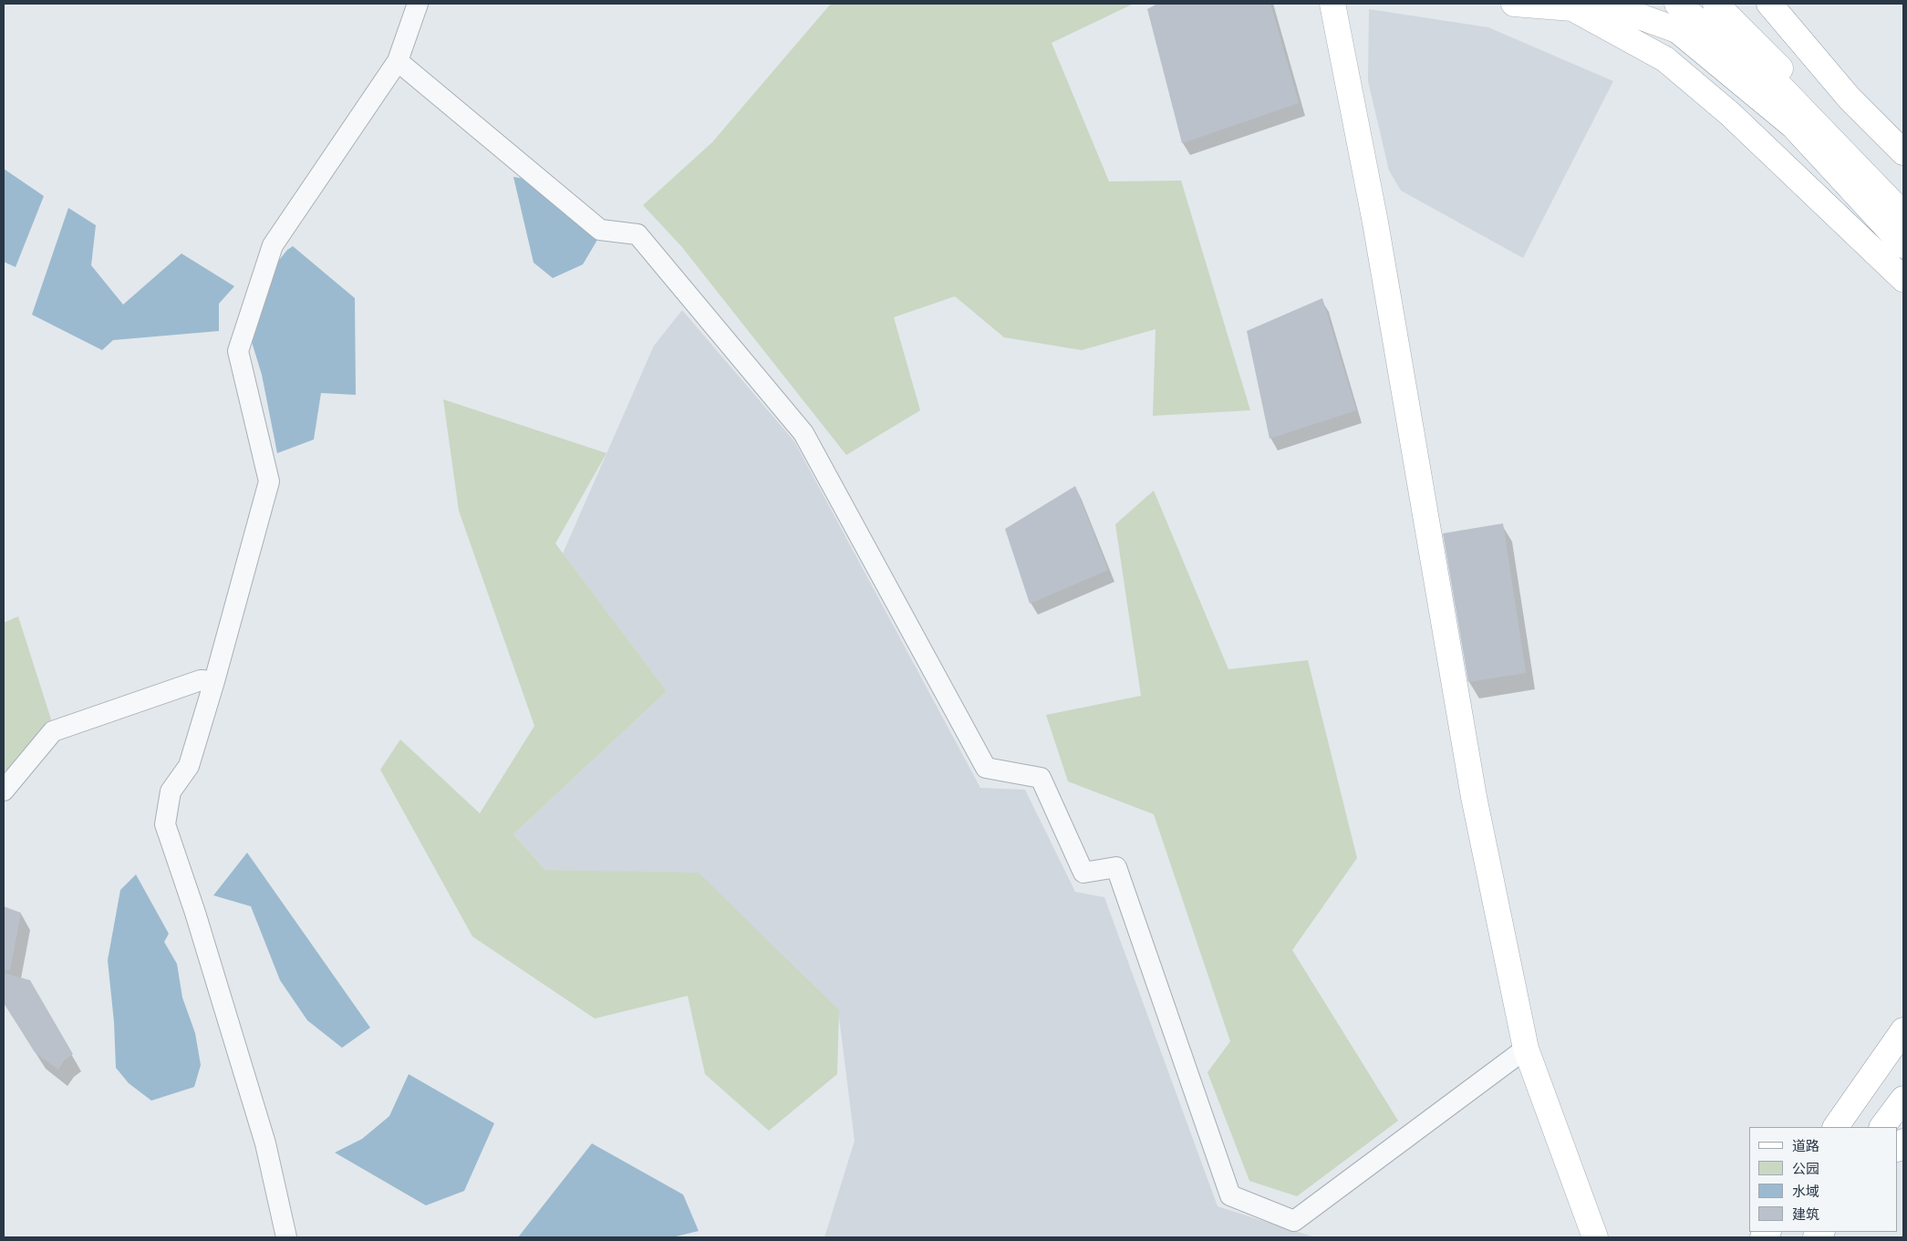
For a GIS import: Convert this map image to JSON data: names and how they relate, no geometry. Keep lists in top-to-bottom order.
{
  "legend": [
    "道路",
    "公园",
    "水域",
    "建筑"
  ]
}
